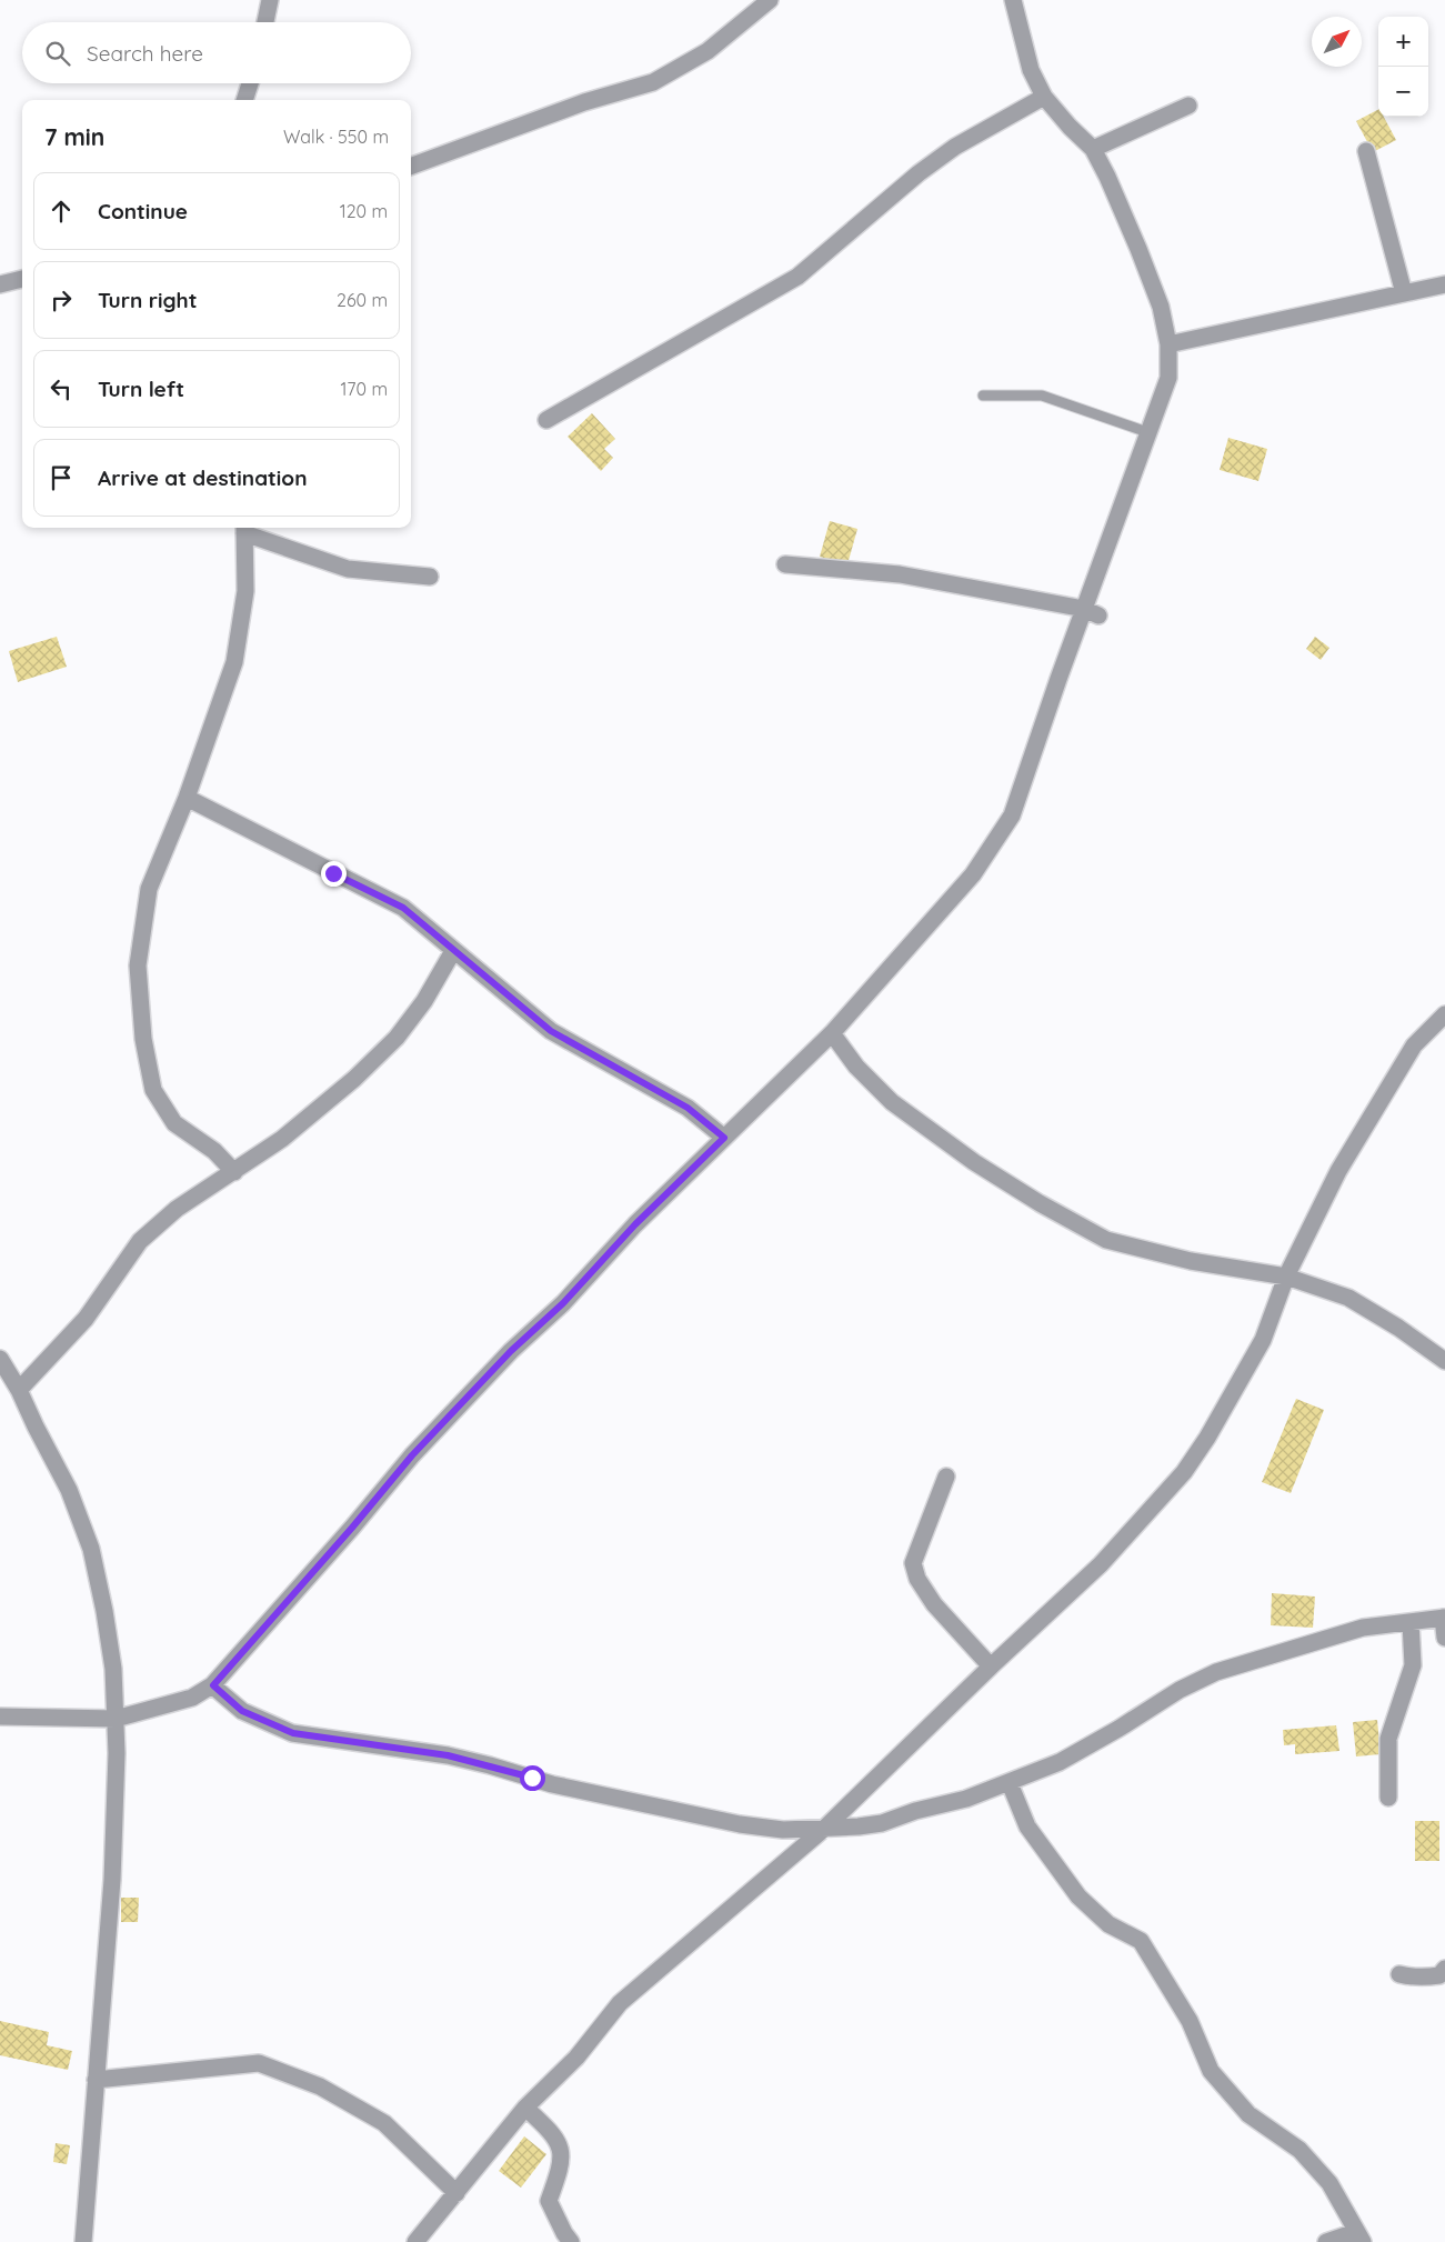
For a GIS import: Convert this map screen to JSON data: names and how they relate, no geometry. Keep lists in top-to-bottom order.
{
  "north": "top right",
  "page": {
    "map_buttons": ["+", "−"],
    "search": "Search here",
    "heading": ["7 min", "Walk · 550 m"],
    "list": [
      ["Continue", "120 m"],
      ["Turn right", "260 m"],
      ["Turn left", "170 m"],
      "Arrive at destination"
    ]
  }
}
